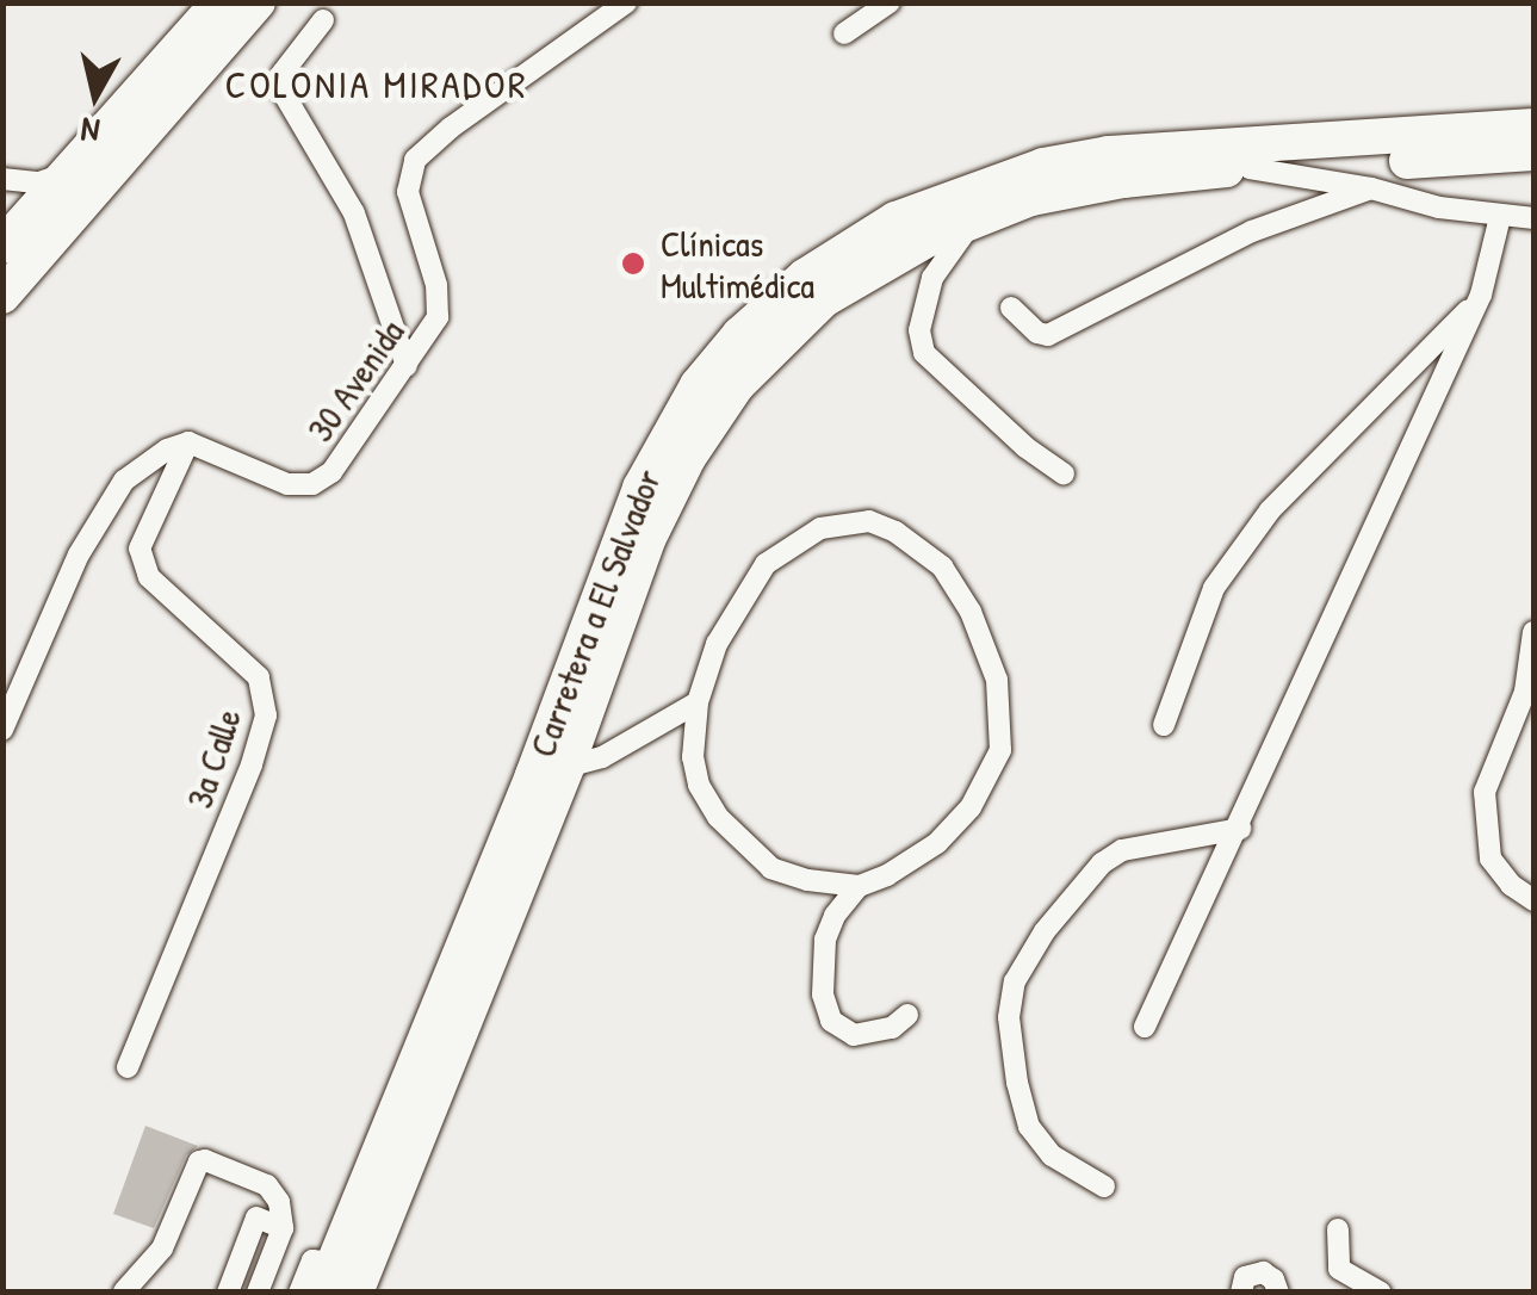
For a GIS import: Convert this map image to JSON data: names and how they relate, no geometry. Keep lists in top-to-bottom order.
{
  "streets": {
    "highway": ["Carretera a El Salvador"],
    "street": ["30 Avenida", "3a Calle"]
  },
  "crossings": [
    ["30 Avenida", "3a Calle"]
  ],
  "districts": ["COLONIA MIRADOR"],
  "places": ["Clínicas Multimédica"],
  "north": "bottom"
}
